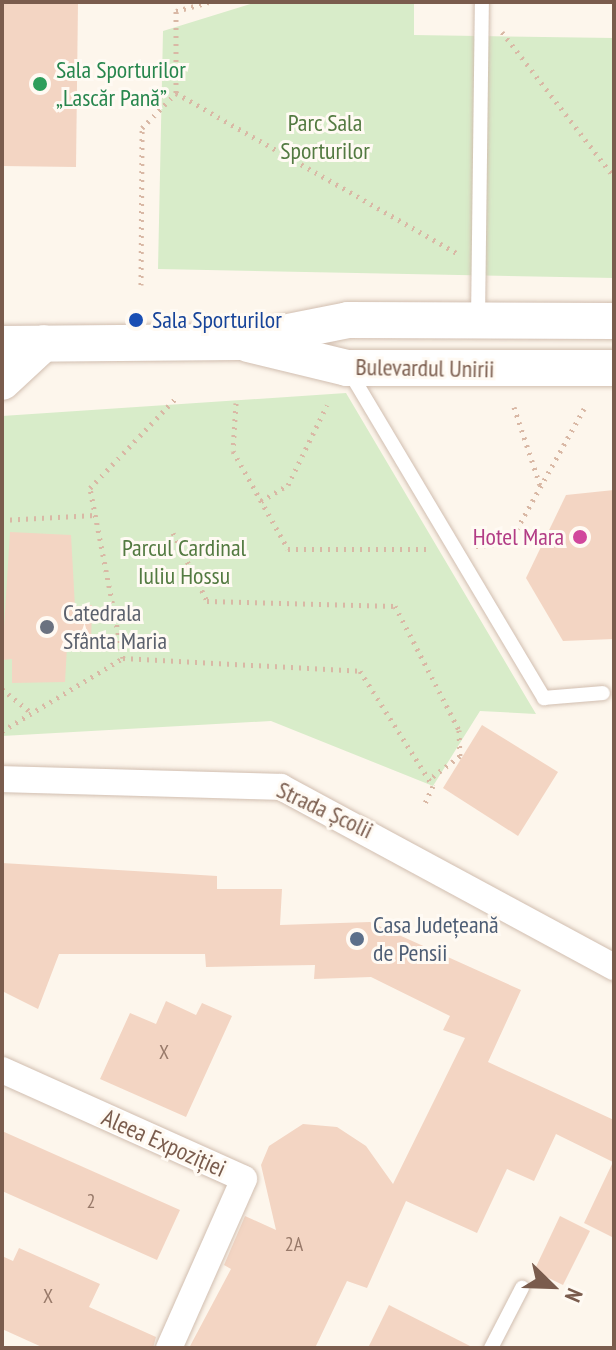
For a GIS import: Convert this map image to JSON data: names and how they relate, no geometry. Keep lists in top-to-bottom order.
{
  "streets": {
    "main road": ["Bulevardul Unirii"],
    "street": ["Strada Școlii", "Aleea Expoziției"]
  },
  "parks": ["Parc Sala Sporturilor", "Parcul Cardinal Iuliu Hossu"],
  "places": [
    "Sala Sporturilor „Lascăr Pană”",
    "Sala Sporturilor",
    "Hotel Mara",
    "Catedrala Sfânta Maria",
    "Casa Județeană de Pensii"
  ],
  "house_numbers": [
    "X",
    "2",
    "2A",
    "X"
  ],
  "north": "bottom right"
}
